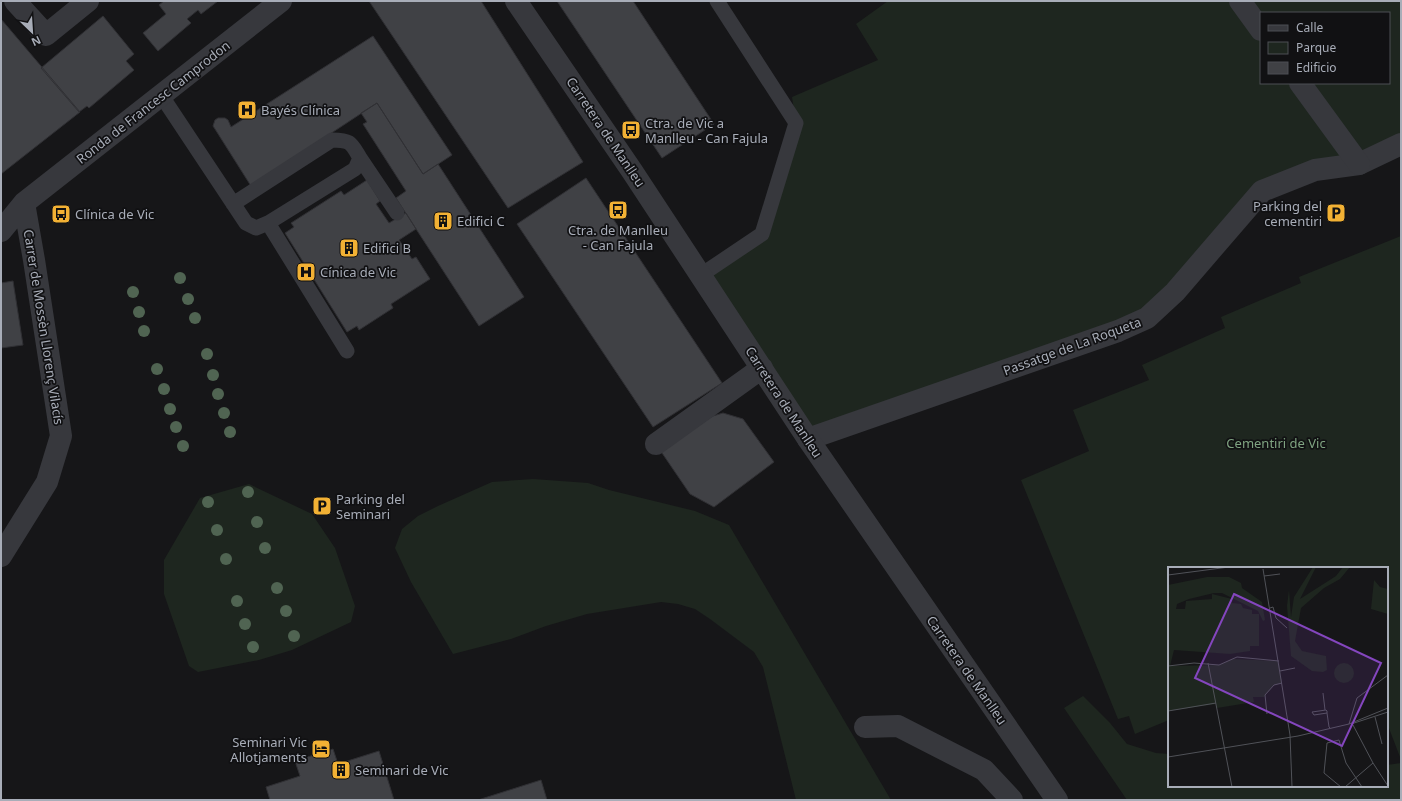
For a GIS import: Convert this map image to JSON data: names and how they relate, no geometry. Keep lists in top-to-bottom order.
{
  "streets": {
    "street": [
      "Ronda de Francesc Camprodon",
      "Carretera de Manlleu",
      "Carrer de Mossèn Llorenç Vilacís",
      "Passatge de La Roqueta"
    ]
  },
  "crossings": [
    ["Ronda de Francesc Camprodon", "Carrer de Mossèn Llorenç Vilacís"],
    ["Carretera de Manlleu", "Passatge de La Roqueta"]
  ],
  "parks": ["Cementiri de Vic"],
  "places": {
    "hospital": ["Bayés Clínica", "Cínica de Vic"],
    "bus stop": ["Ctra. de Vic a Manlleu - Can Fajula", "Ctra. de Manlleu - Can Fajula", "Clínica de Vic"],
    "parking": ["Parking del cementiri", "Parking del Seminari"],
    "building": ["Edifici C", "Edifici B", "Seminari de Vic"],
    "hotel": ["Seminari Vic Allotjaments"]
  },
  "legend": ["Calle", "Parque", "Edificio"],
  "north": "bottom right"
}
